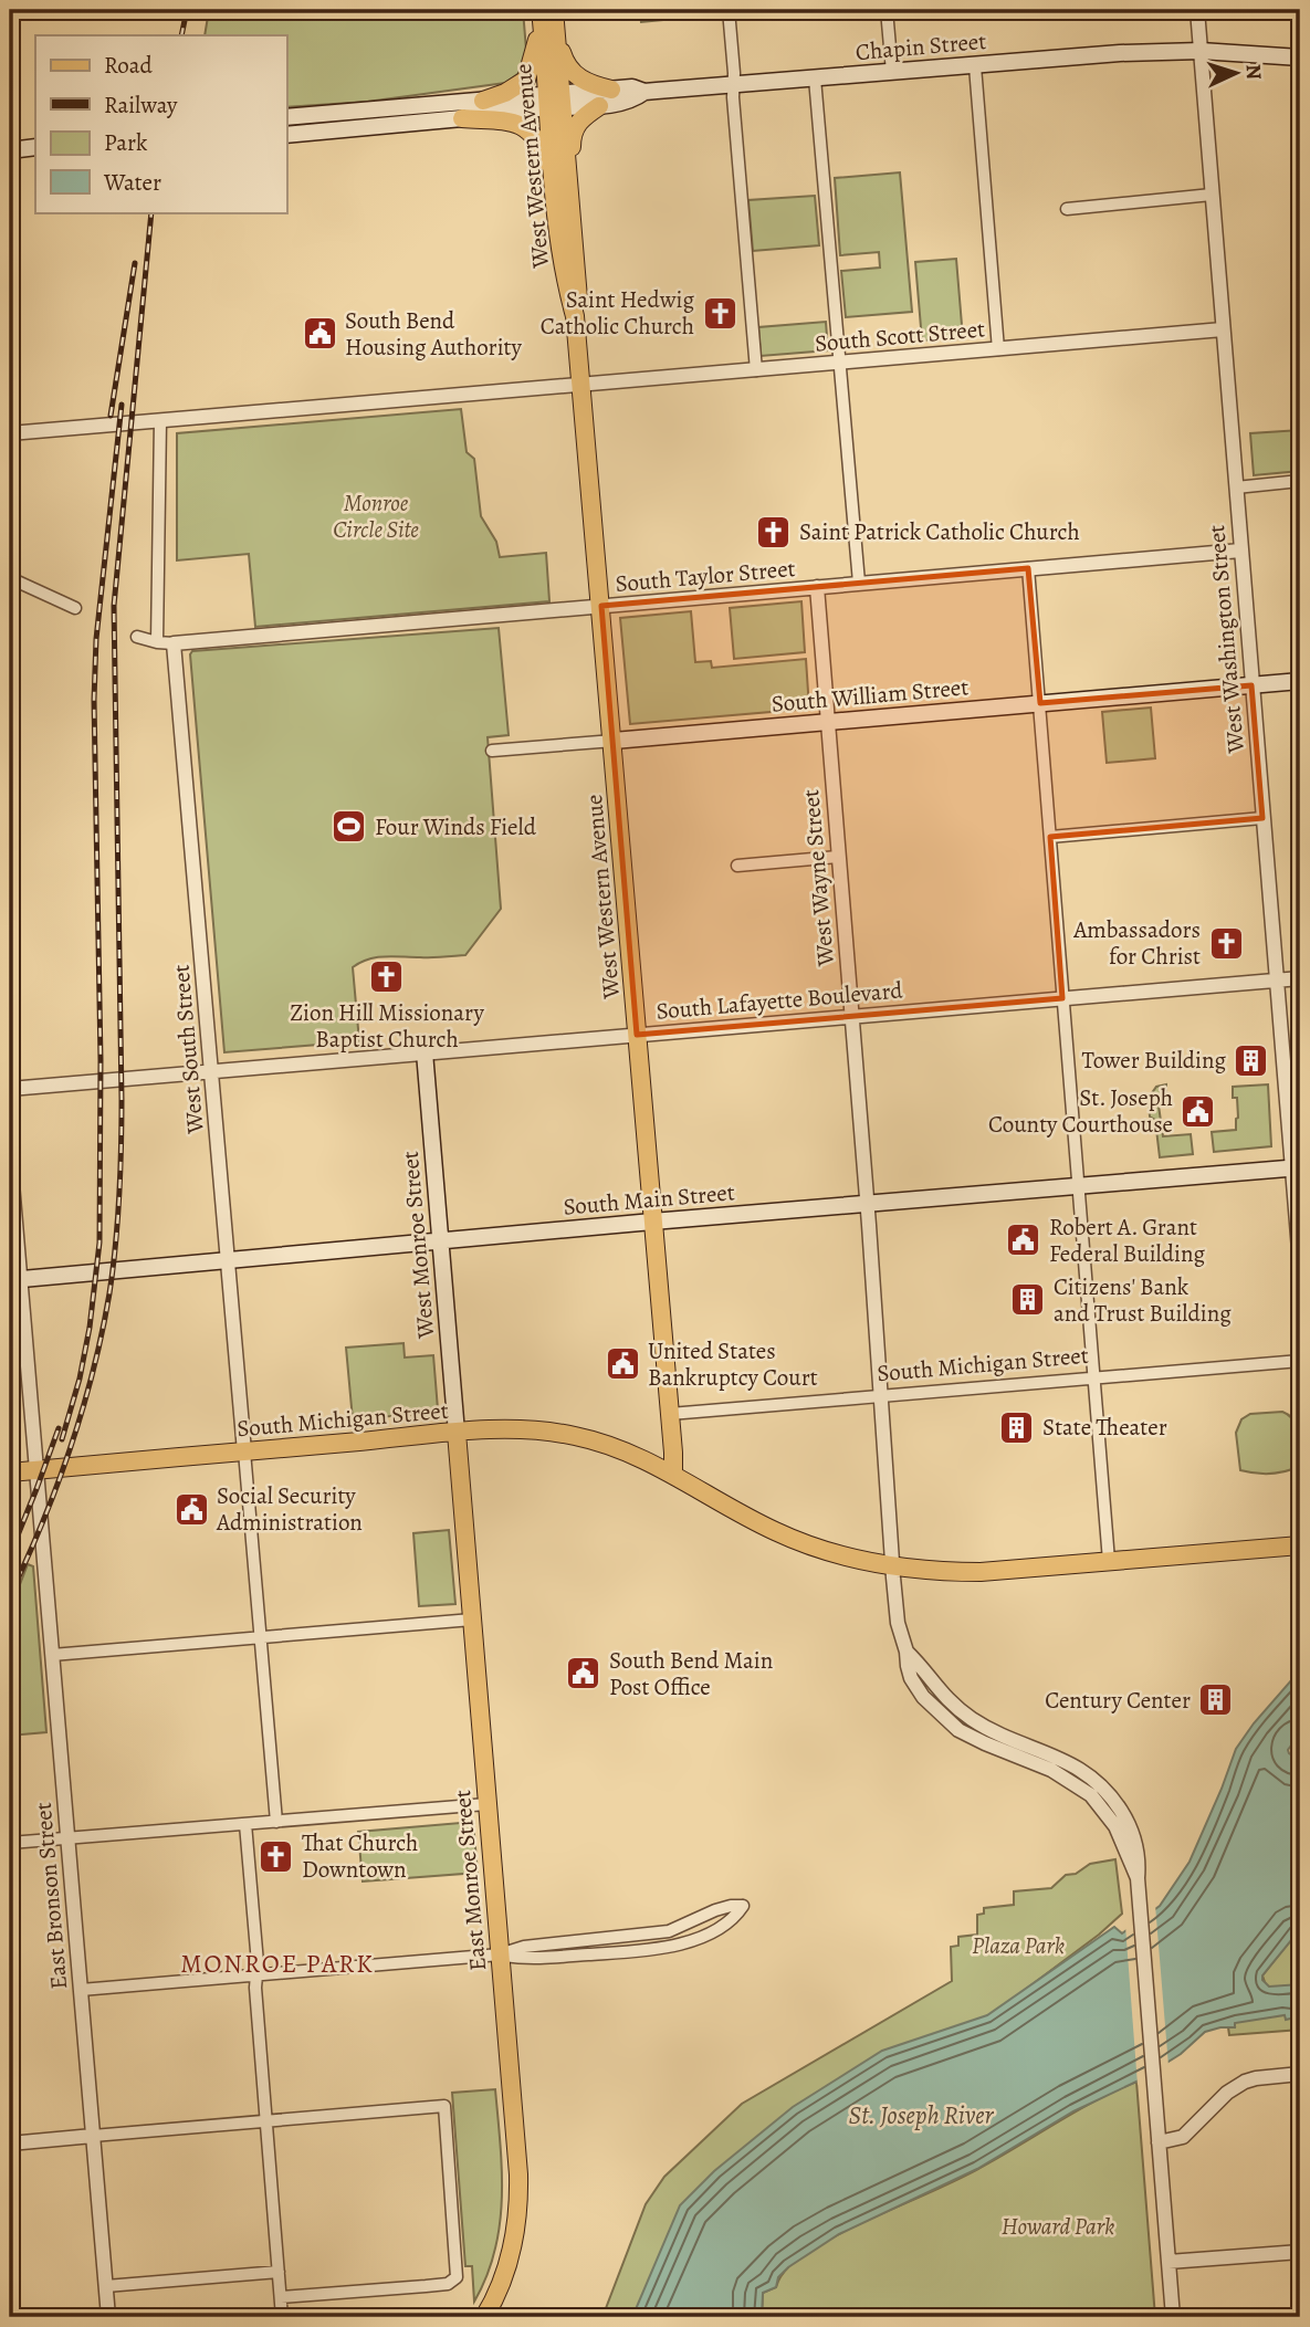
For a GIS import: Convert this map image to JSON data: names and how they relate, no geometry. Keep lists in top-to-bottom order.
{
  "streets": {
    "main road": [
      "Chapin Street",
      "West Western Avenue",
      "South William Street",
      "South Main Street",
      "West Monroe Street",
      "South Michigan Street",
      "East Monroe Street"
    ],
    "street": [
      "South Scott Street",
      "South Taylor Street",
      "West Washington Street",
      "West Wayne Street",
      "South Lafayette Boulevard",
      "West South Street",
      "East Bronson Street"
    ]
  },
  "crossings": [
    ["Chapin Street", "West Western Avenue"],
    ["Chapin Street", "West Washington Street"],
    ["West Western Avenue", "South Scott Street"],
    ["West Western Avenue", "South Taylor Street"],
    ["West Western Avenue", "South William Street"],
    ["West Western Avenue", "South Lafayette Boulevard"],
    ["West Western Avenue", "South Main Street"],
    ["West Western Avenue", "South Michigan Street"],
    ["South Scott Street", "West Washington Street"],
    ["South Taylor Street", "West Washington Street"],
    ["South Taylor Street", "West Wayne Street"],
    ["South Taylor Street", "West South Street"],
    ["West Washington Street", "South William Street"],
    ["West Washington Street", "South Lafayette Boulevard"],
    ["West Washington Street", "South Main Street"],
    ["South William Street", "West Wayne Street"],
    ["West Wayne Street", "South Lafayette Boulevard"],
    ["West Wayne Street", "South Main Street"],
    ["West Wayne Street", "South Michigan Street"],
    ["South Lafayette Boulevard", "West South Street"],
    ["South Lafayette Boulevard", "West Monroe Street"],
    ["West South Street", "South Main Street"],
    ["West South Street", "South Michigan Street"],
    ["South Main Street", "West Monroe Street"],
    ["South Main Street", "East Bronson Street"],
    ["West Monroe Street", "South Michigan Street"],
    ["West Monroe Street", "East Monroe Street"],
    ["South Michigan Street", "East Monroe Street"],
    ["South Michigan Street", "East Bronson Street"]
  ],
  "districts": ["MONROE PARK"],
  "water": ["St. Joseph River"],
  "parks": ["Monroe Circle Site", "Plaza Park", "Howard Park"],
  "places": {
    "church": [
      "Saint Hedwig Catholic Church",
      "Saint Patrick Catholic Church",
      "Ambassadors for Christ",
      "Zion Hill Missionary Baptist Church",
      "That Church Downtown"
    ],
    "public building": [
      "South Bend Housing Authority",
      "St. Joseph County Courthouse",
      "Robert A. Grant Federal Building",
      "United States Bankruptcy Court",
      "Social Security Administration",
      "South Bend Main Post Office"
    ],
    "sports": ["Four Winds Field"],
    "building": [
      "Tower Building",
      "Citizens' Bank and Trust Building",
      "State Theater",
      "Century Center"
    ]
  },
  "legend": [
    "Road",
    "Railway",
    "Park",
    "Water"
  ],
  "north": "right"
}
